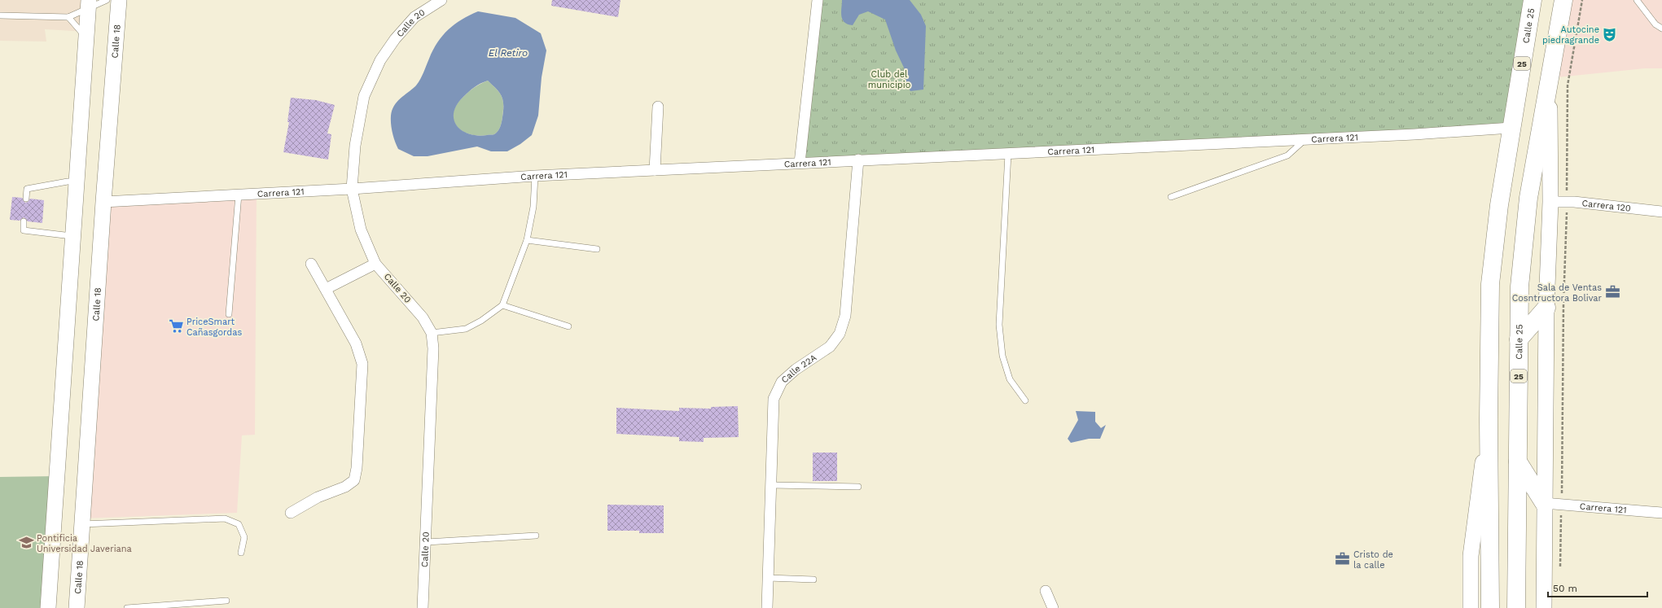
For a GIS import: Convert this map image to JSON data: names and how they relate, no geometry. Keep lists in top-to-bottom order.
{
  "streets": {
    "highway": ["Calle 25", "25"],
    "main road": ["Calle 18"],
    "street": [
      "Calle 20",
      "Carrera 121",
      "Carrera 120",
      "Calle 22A"
    ]
  },
  "crossings": [
    ["Calle 20", "Carrera 121"],
    ["Calle 25", "Carrera 121"],
    ["Calle 25", "Carrera 120"],
    ["Calle 18", "Carrera 121"],
    ["Carrera 121", "Calle 22A"]
  ],
  "water": ["El Retiro"],
  "parks": ["Club del municipio"],
  "places": {
    "theatre": ["Autocine piedragrande"],
    "office": ["Sala de Ventas Cosntructora Bolivar", "Cristo de la calle"],
    "supermarket": ["PriceSmart Cañasgordas"],
    "school or university": ["Pontificia Universidad Javeriana"]
  },
  "scale_bar": "50 m"
}
